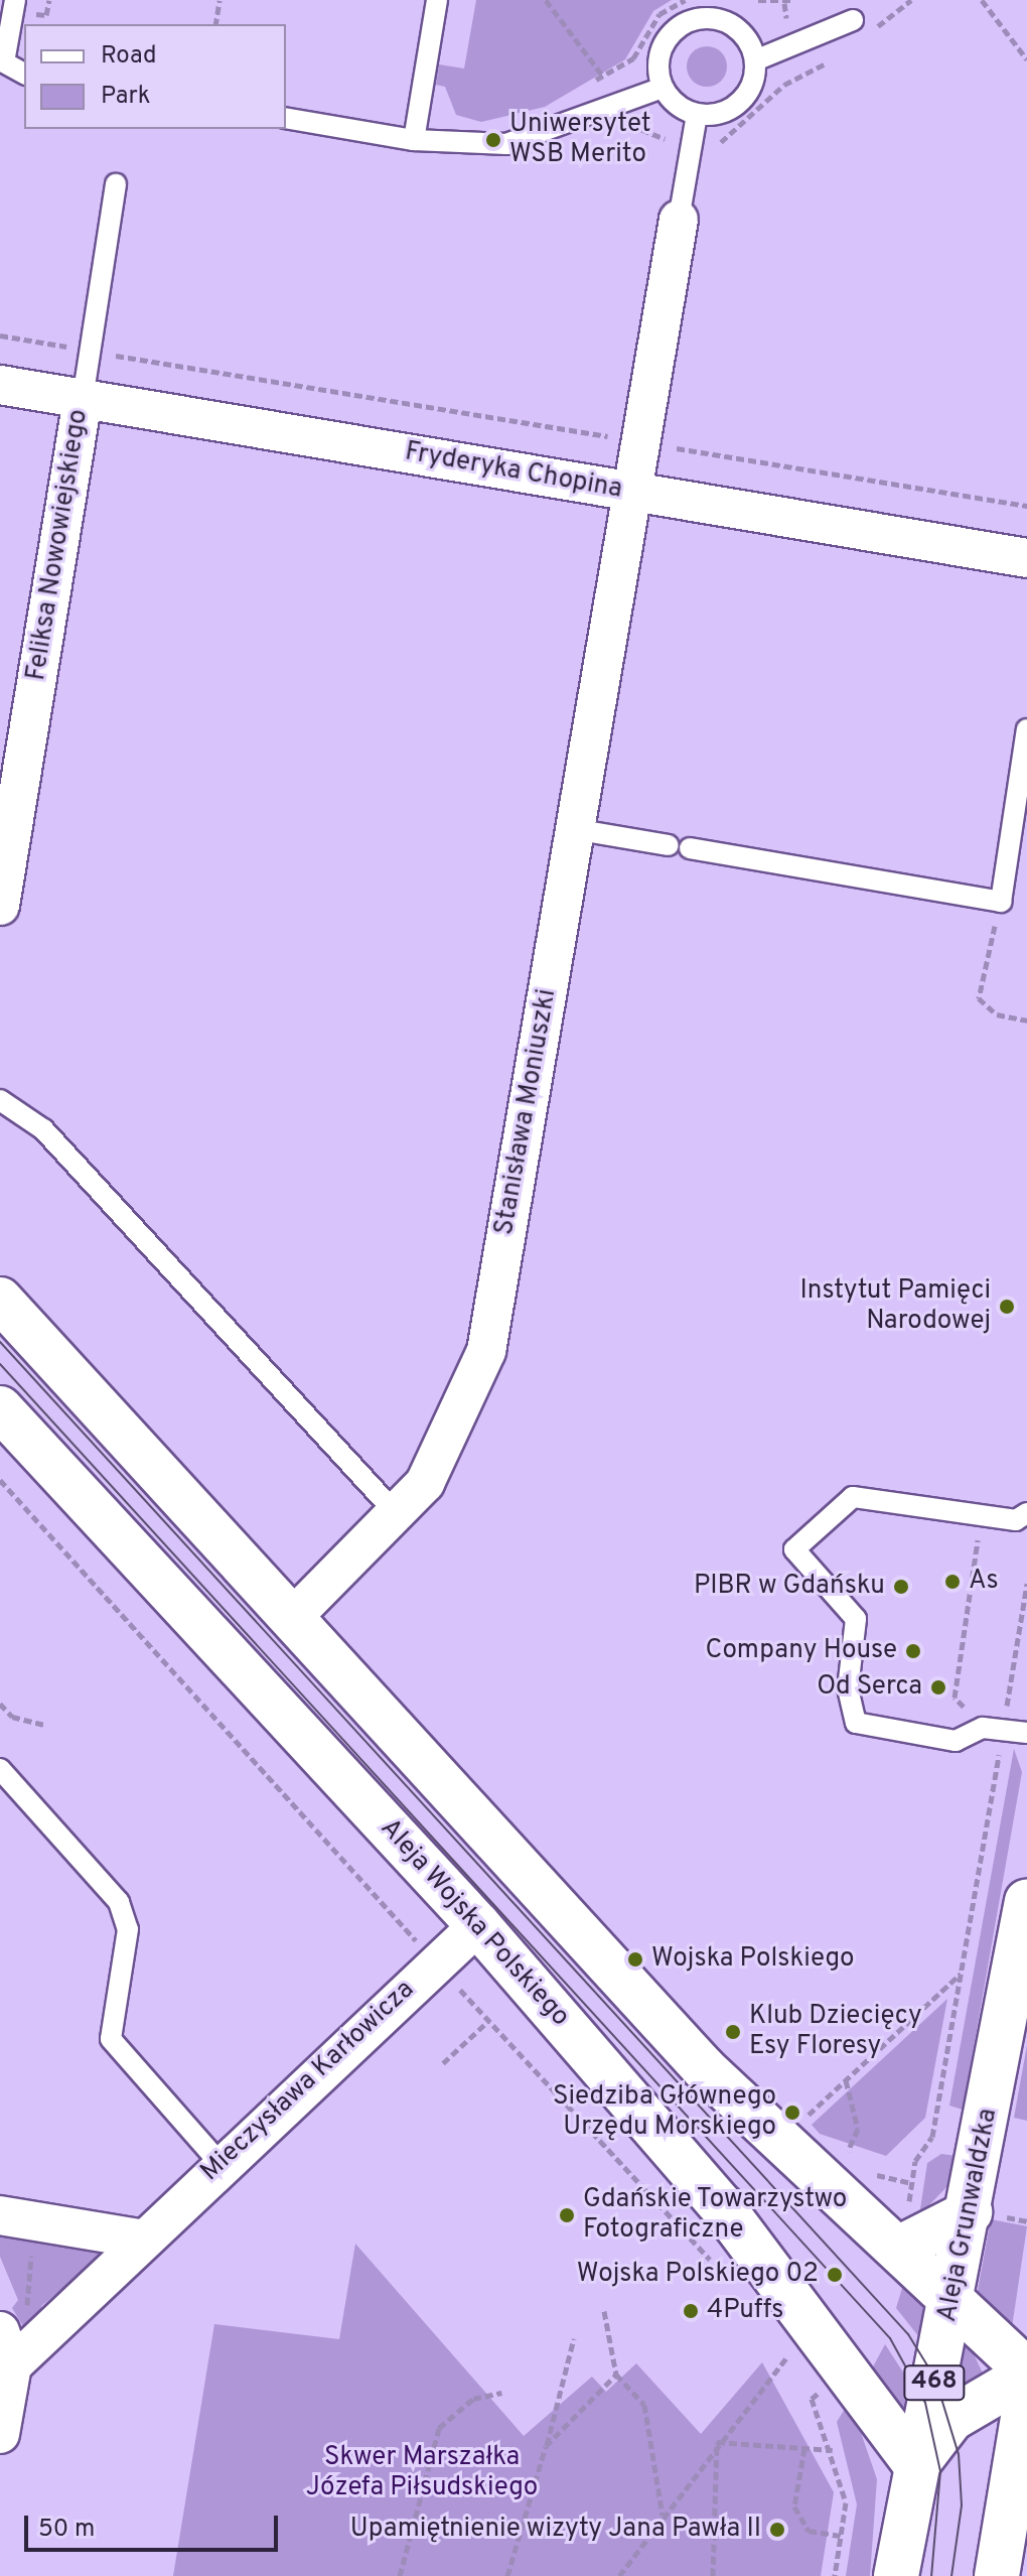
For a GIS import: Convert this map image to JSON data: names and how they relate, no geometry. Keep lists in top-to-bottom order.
{
  "streets": {
    "street": [
      "Fryderyka Chopina",
      "Feliksa Nowowiejskiego",
      "Stanisława Moniuszki",
      "Aleja Wojska Polskiego",
      "Mieczysława Karłowicza",
      "Aleja Grunwaldzka",
      "468"
    ]
  },
  "crossings": [
    ["Fryderyka Chopina", "Feliksa Nowowiejskiego"],
    ["Fryderyka Chopina", "Stanisława Moniuszki"],
    ["Aleja Wojska Polskiego", "Mieczysława Karłowicza"],
    ["Aleja Wojska Polskiego", "Aleja Grunwaldzka"]
  ],
  "parks": ["Skwer Marszałka Józefa Piłsudskiego"],
  "places": [
    "Uniwersytet WSB Merito",
    "Instytut Pamięci Narodowej",
    "As",
    "PIBR w Gdańsku",
    "Company House",
    "Od Serca",
    "Wojska Polskiego",
    "Klub Dziecięcy Esy Floresy",
    "Siedziba Głównego Urzędu Morskiego",
    "Gdańskie Towarzystwo Fotograficzne",
    "Wojska Polskiego 02",
    "4Puffs",
    "Upamiętnienie wizyty Jana Pawła II"
  ],
  "legend": ["Road", "Park"],
  "scale_bar": "50 m"
}
